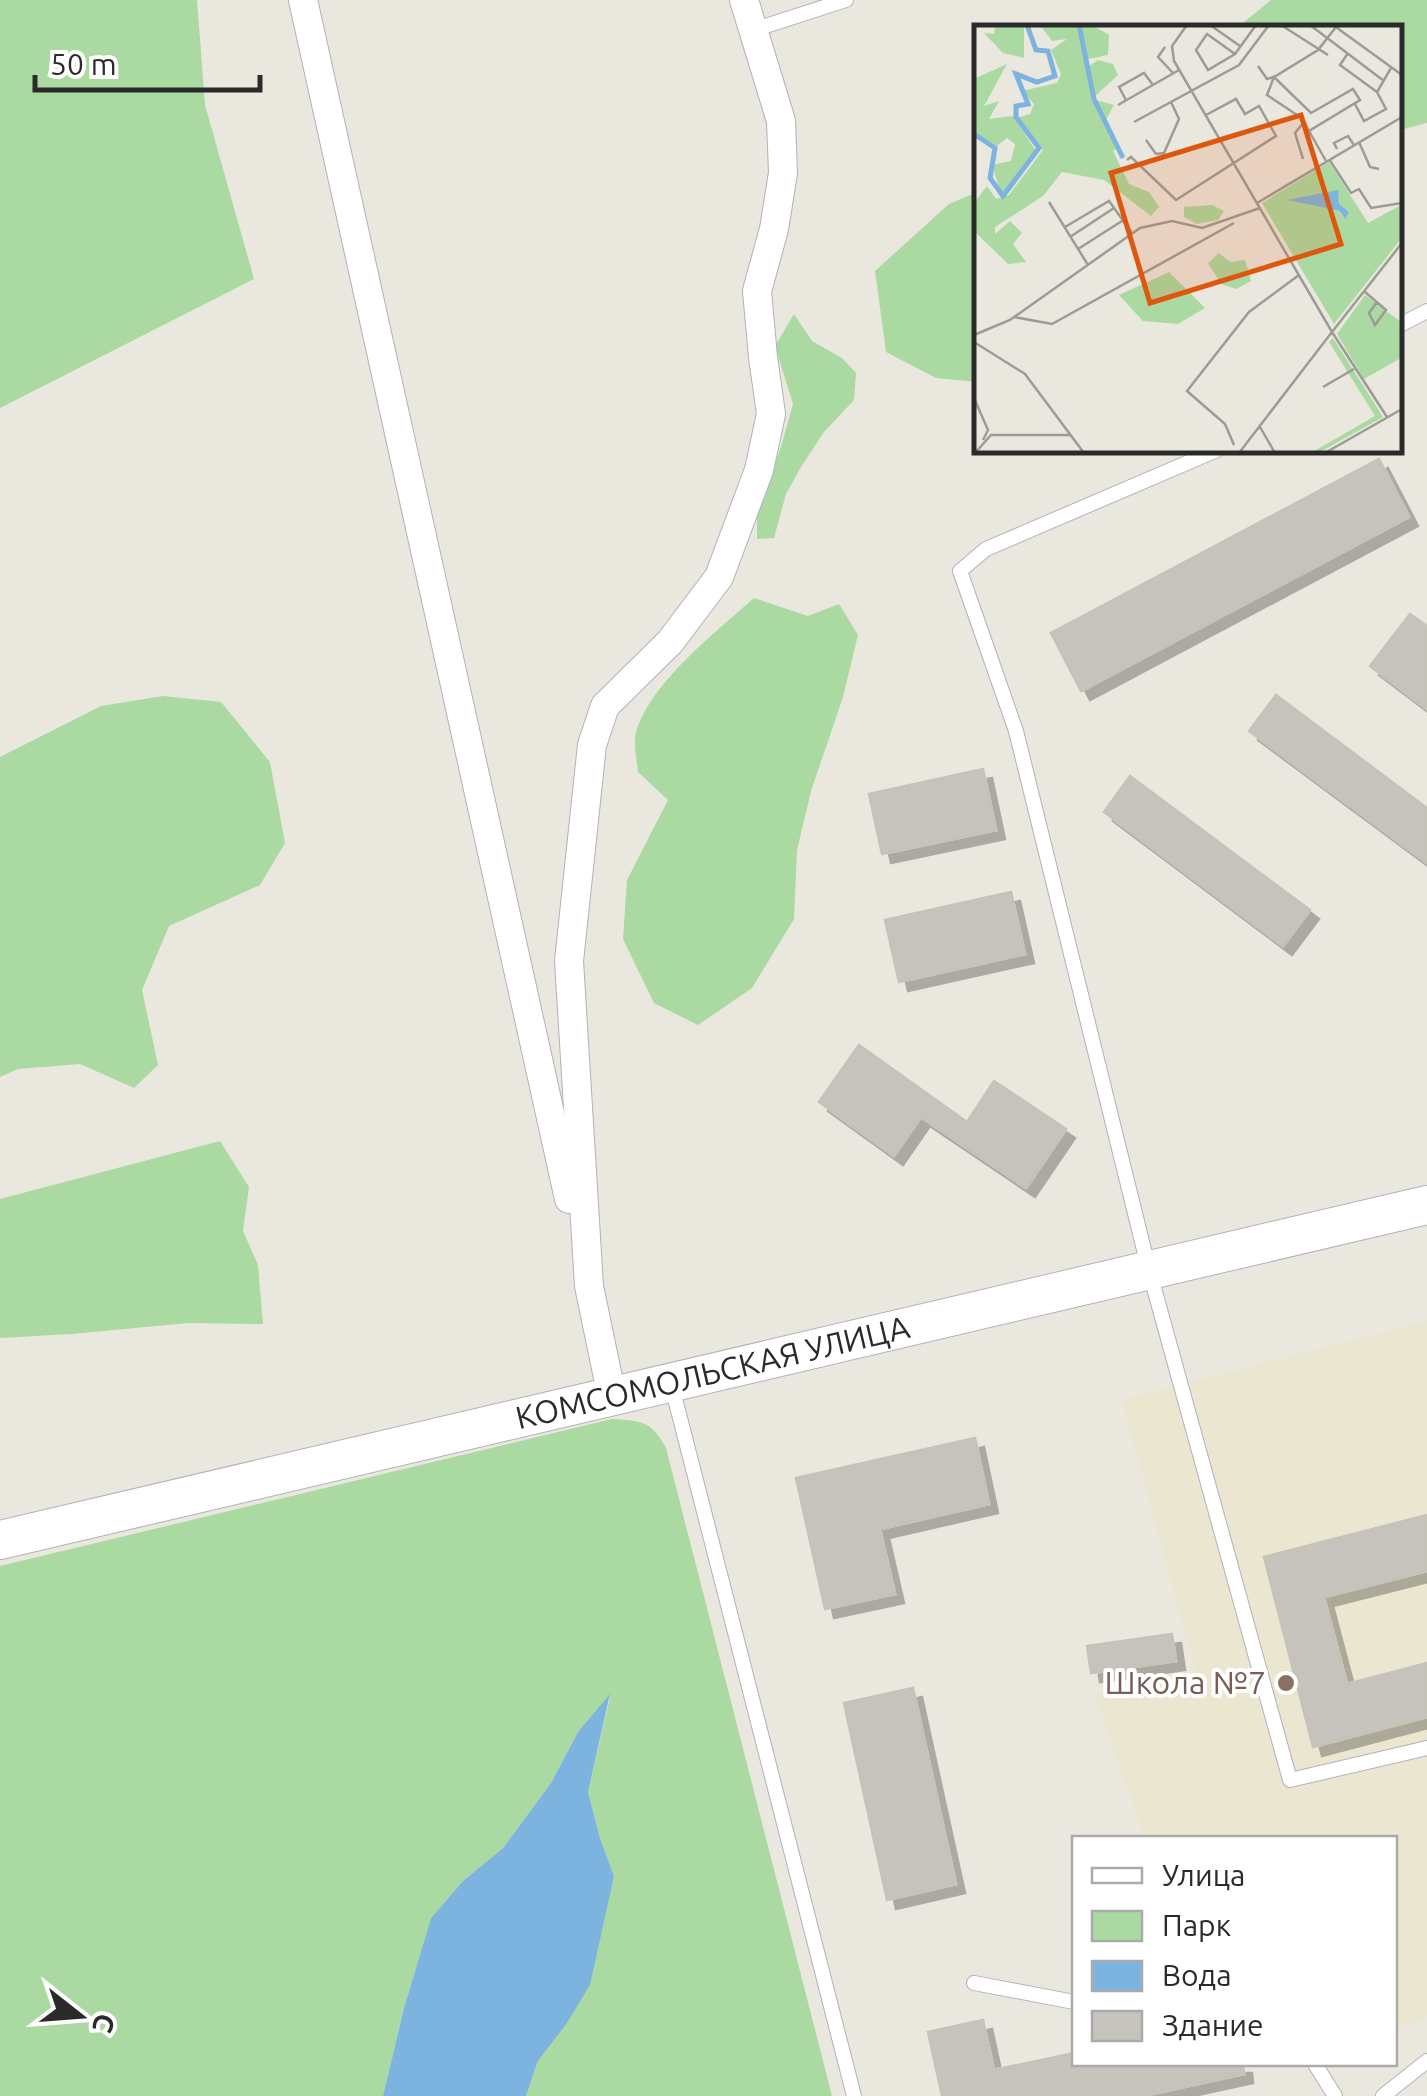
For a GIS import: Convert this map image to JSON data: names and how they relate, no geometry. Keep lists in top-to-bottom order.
{
  "streets": {
    "main road": ["КОМСОМОЛЬСКАЯ УЛИЦА"]
  },
  "places": ["Школа №7"],
  "legend": [
    "Улица",
    "Парк",
    "Вода",
    "Здание"
  ],
  "scale_bar": "50 m",
  "north": "right"
}
